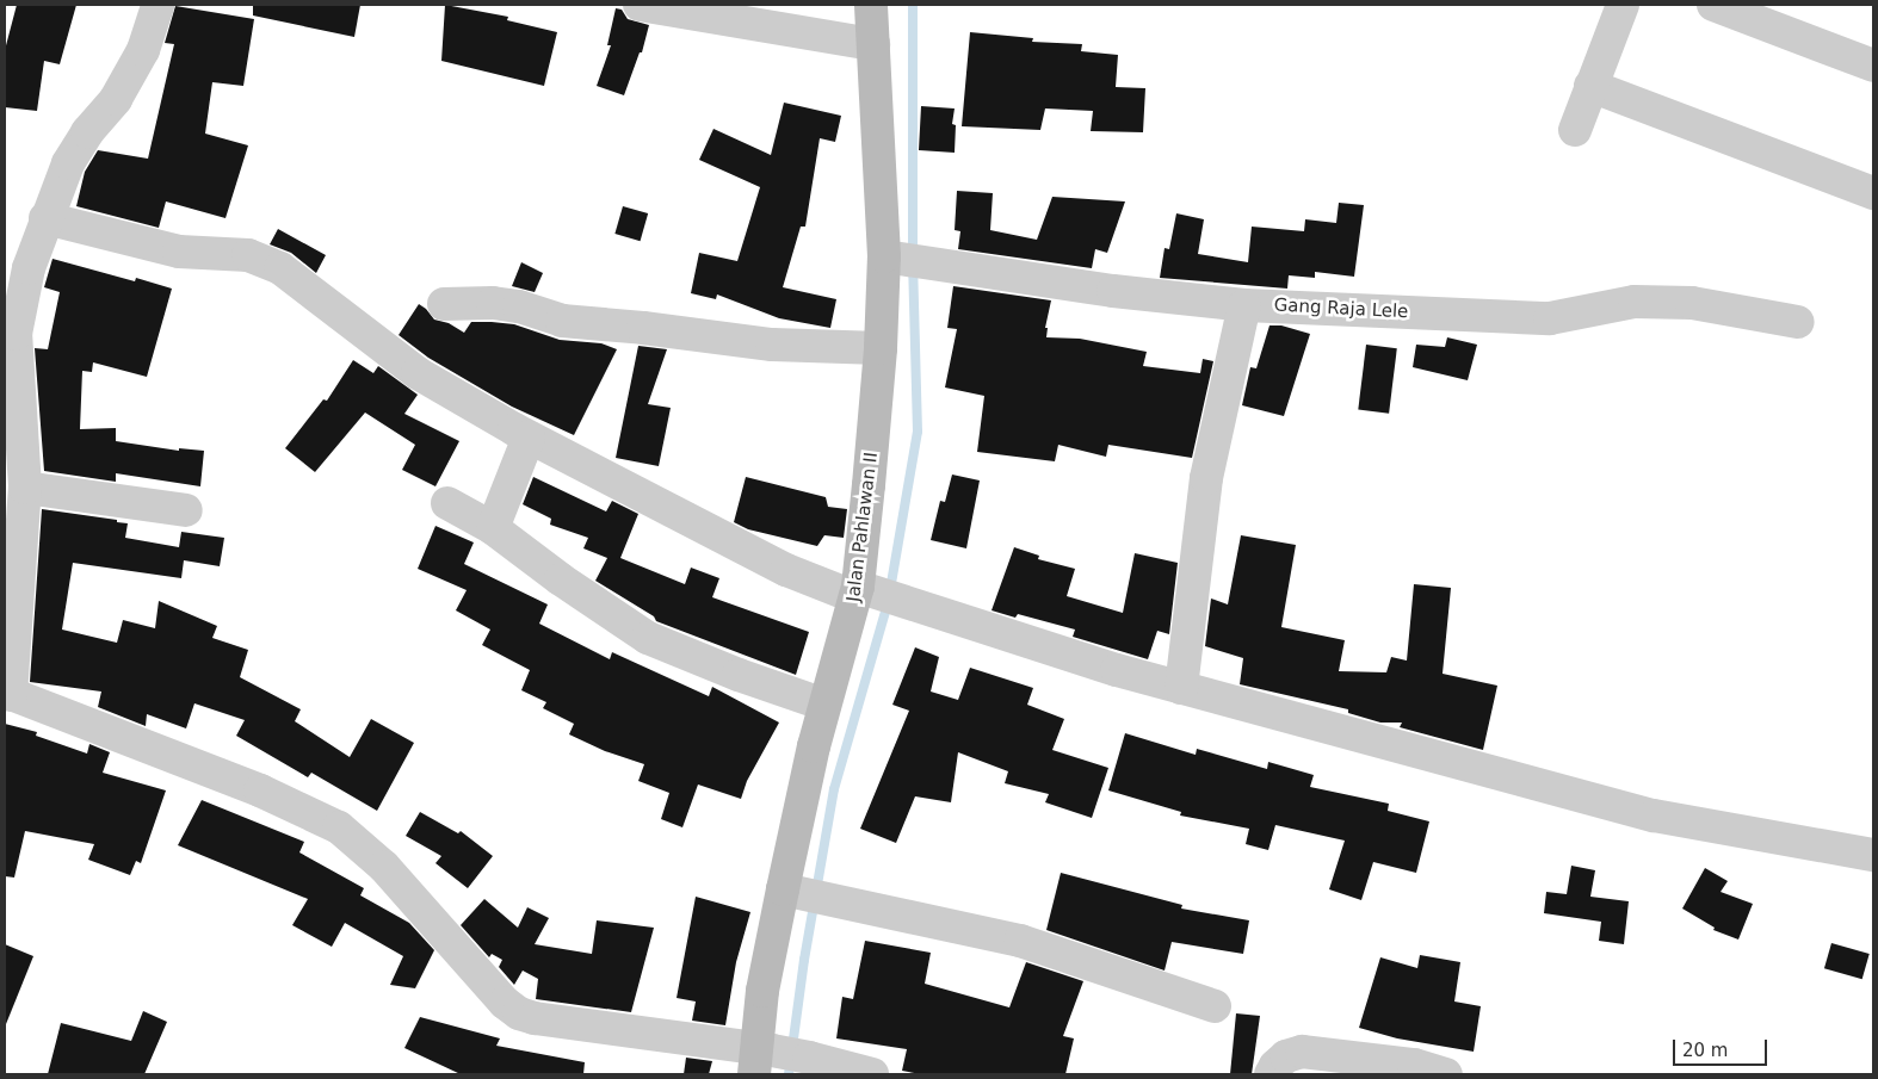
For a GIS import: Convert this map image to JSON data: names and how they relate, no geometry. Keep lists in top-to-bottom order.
{
  "streets": {
    "street": ["Gang Raja Lele", "Jalan Pahlawan II"]
  },
  "crossings": [
    ["Gang Raja Lele", "Jalan Pahlawan II"]
  ],
  "scale_bar": "20 m"
}
